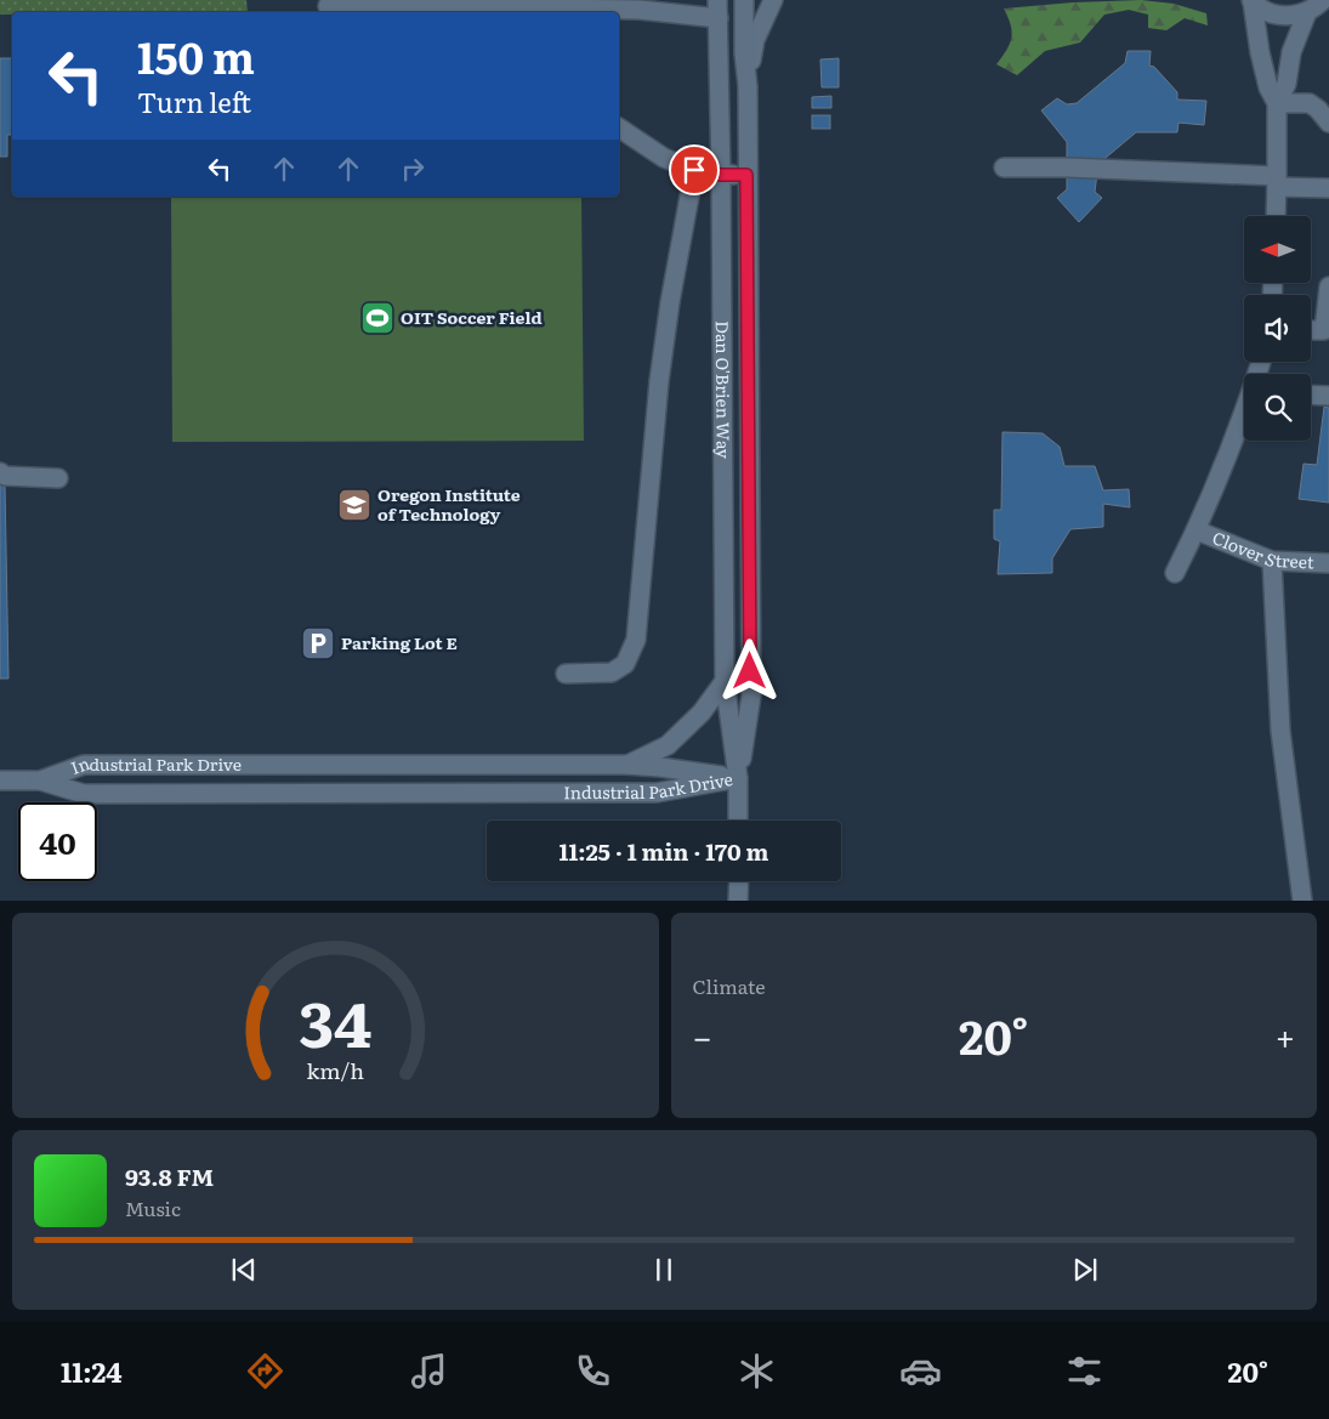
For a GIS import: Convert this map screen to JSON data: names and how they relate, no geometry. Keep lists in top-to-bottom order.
{
  "streets": {
    "street": ["Dan O'Brien Way", "Clover Street", "Industrial Park Drive"]
  },
  "crossings": [
    ["Dan O'Brien Way", "Industrial Park Drive"]
  ],
  "places": {
    "sports": ["OIT Soccer Field"],
    "school or university": ["Oregon Institute of Technology"],
    "parking": ["Parking Lot E"]
  },
  "north": "left",
  "page": {
    "turn": ["150 m", "Turn left"],
    "limit": "40",
    "trip": "11:25 · 1 min · 170 m",
    "tile": "Climate",
    "heat": ["−", "20°", "+"],
    "song": ["93.8 FM", "Music"],
    "tabs": ["11:24", "20°"],
    "gauge": ["34", "km/h"]
  }
}
